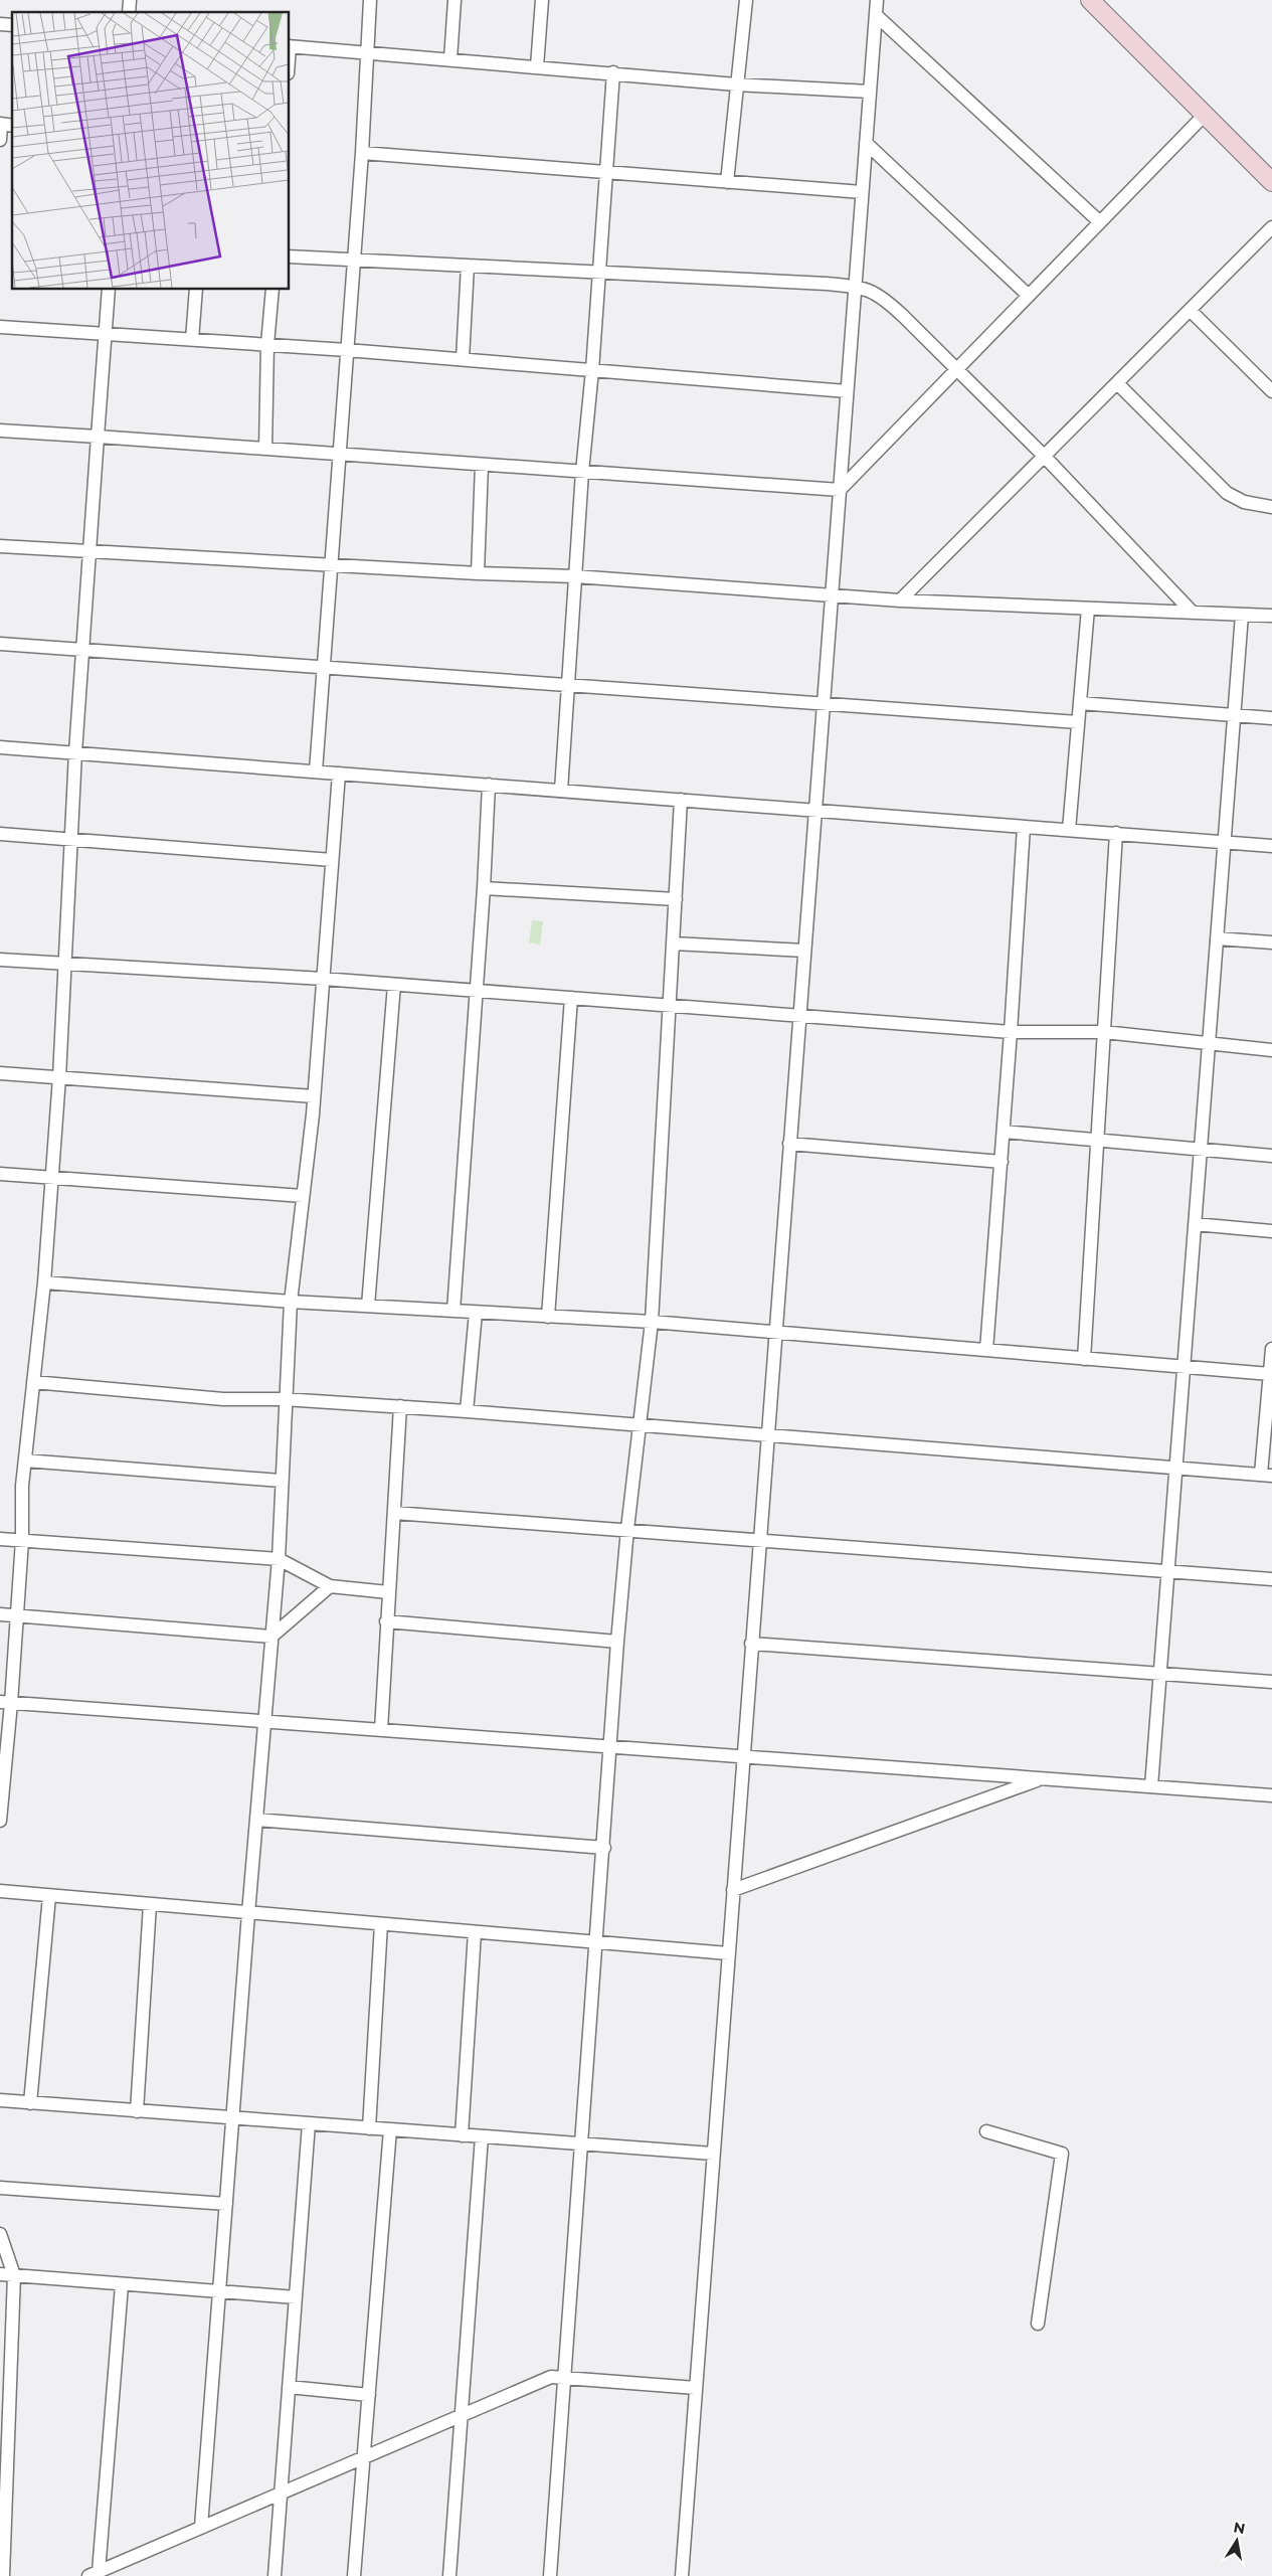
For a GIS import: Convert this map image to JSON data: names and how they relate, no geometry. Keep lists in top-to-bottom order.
{
  "north": "top"
}
